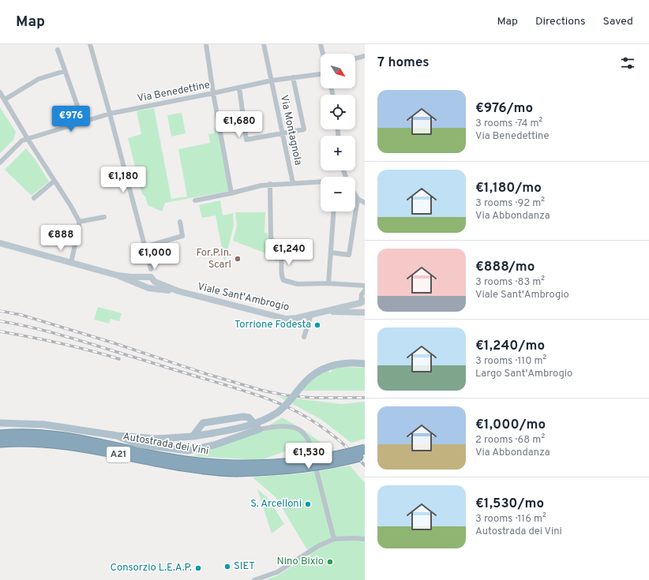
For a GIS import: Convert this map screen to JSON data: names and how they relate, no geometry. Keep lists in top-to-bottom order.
{
  "streets": {
    "highway": ["Autostrada dei Vini", "A21"],
    "main road": ["Viale Sant'Ambrogio"],
    "street": ["Via Benedettine", "Via Montagnola"]
  },
  "crossings": [
    ["Via Benedettine", "Via Montagnola"]
  ],
  "places": [
    "For.P.In. Scarl",
    "Torrione Fodesta",
    "S. Arcelloni",
    "Nino Bixio",
    "SIET",
    "Consorzio L.E.A.P."
  ],
  "north": "bottom right",
  "page": {
    "header": "Map",
    "nav": ["Map", "Directions", "Saved"],
    "heading": "7 homes",
    "map_buttons": ["+", "−"],
    "list": [
      {
        "name": "€976/mo",
        "note": "3 rooms · 74 m² · Via Benedettine"
      },
      {
        "name": "€1,180/mo",
        "note": "3 rooms · 92 m² · Via Abbondanza"
      },
      {
        "name": "€888/mo",
        "note": "3 rooms · 83 m² · Viale Sant'Ambrogio"
      },
      {
        "name": "€1,240/mo",
        "note": "3 rooms · 110 m² · Largo Sant'Ambrogio"
      },
      {
        "name": "€1,000/mo",
        "note": "2 rooms · 68 m² · Via Abbondanza"
      },
      {
        "name": "€1,530/mo",
        "note": "3 rooms · 116 m² · Autostrada dei Vini"
      }
    ],
    "price": [
      "€976",
      "€1,680",
      "€1,180",
      "€888",
      "€1,240",
      "€1,000",
      "€1,530"
    ]
  }
}
